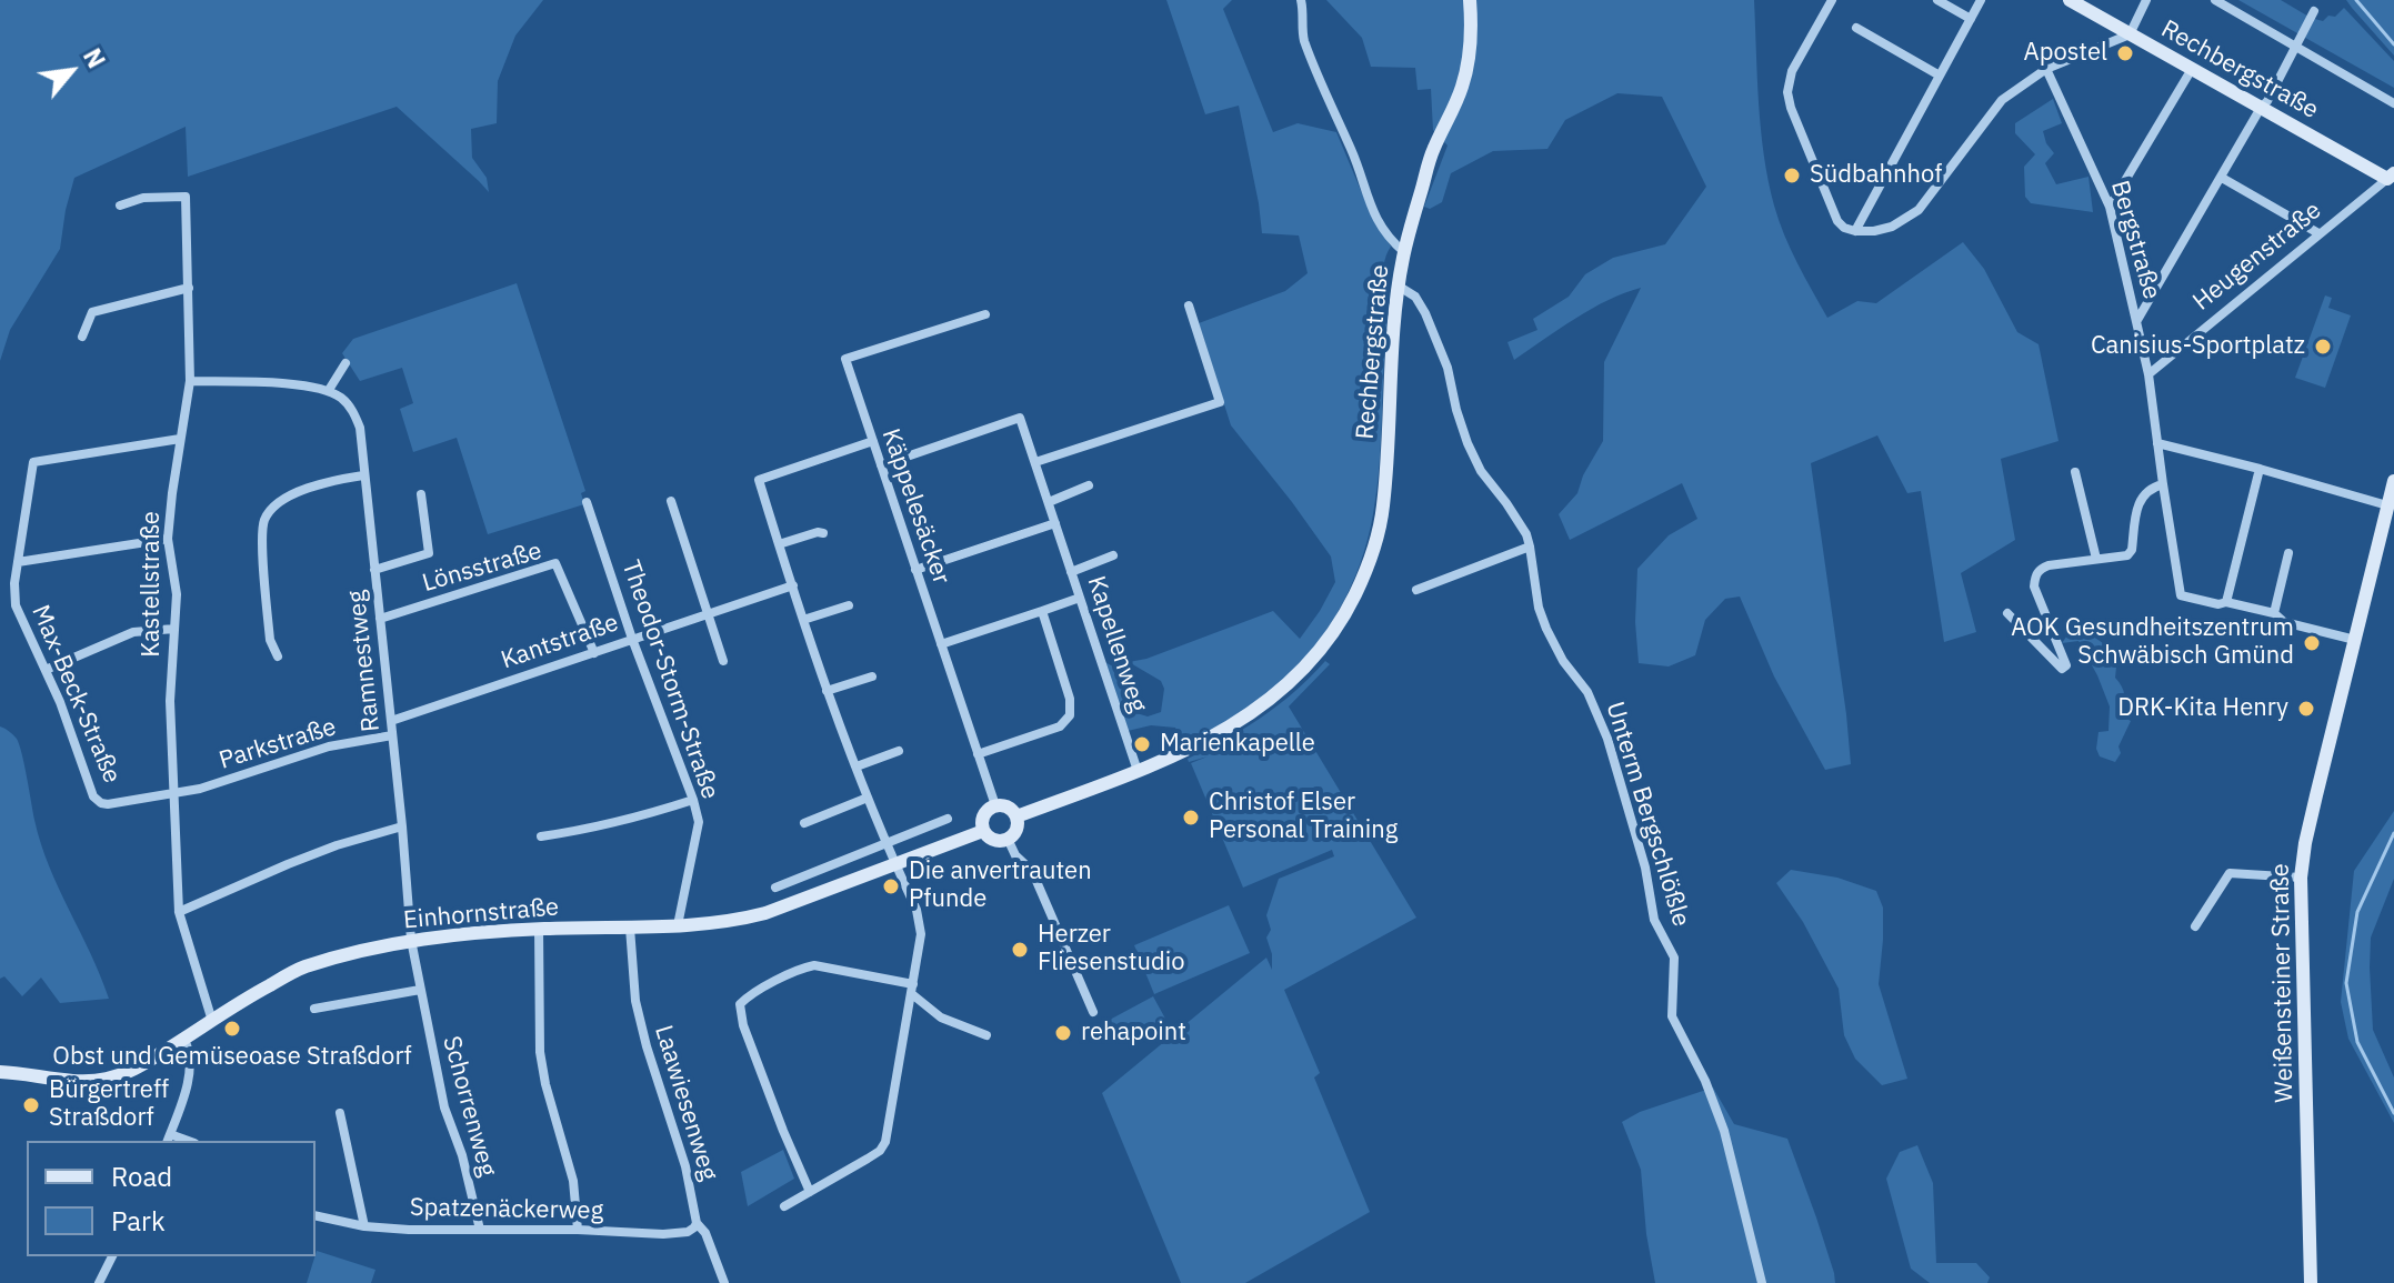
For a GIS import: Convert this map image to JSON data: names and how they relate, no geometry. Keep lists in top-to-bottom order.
{
  "streets": {
    "main road": ["Rechbergstraße", "Einhornstraße", "Weißensteiner Straße"],
    "street": [
      "Bergstraße",
      "Heugenstraße",
      "Käppelesäcker",
      "Lönsstraße",
      "Kastellstraße",
      "Kantstraße",
      "Kapellenweg",
      "Ramnestweg",
      "Theodor-Storm-Straße",
      "Max-Beck-Straße",
      "Parkstraße",
      "Unterm Bergschlößle",
      "Laawiesenweg",
      "Schorrenweg",
      "Spatzenäckerweg"
    ]
  },
  "crossings": [
    ["Rechbergstraße", "Heugenstraße"],
    ["Rechbergstraße", "Kapellenweg"],
    ["Rechbergstraße", "Unterm Bergschlößle"],
    ["Bergstraße", "Heugenstraße"],
    ["Käppelesäcker", "Einhornstraße"],
    ["Lönsstraße", "Kantstraße"],
    ["Lönsstraße", "Ramnestweg"],
    ["Kastellstraße", "Max-Beck-Straße"],
    ["Kastellstraße", "Parkstraße"],
    ["Kastellstraße", "Einhornstraße"],
    ["Kantstraße", "Ramnestweg"],
    ["Kantstraße", "Theodor-Storm-Straße"],
    ["Ramnestweg", "Parkstraße"],
    ["Ramnestweg", "Einhornstraße"],
    ["Ramnestweg", "Schorrenweg"],
    ["Theodor-Storm-Straße", "Einhornstraße"],
    ["Max-Beck-Straße", "Parkstraße"],
    ["Einhornstraße", "Laawiesenweg"],
    ["Einhornstraße", "Schorrenweg"],
    ["Laawiesenweg", "Spatzenäckerweg"],
    ["Schorrenweg", "Spatzenäckerweg"]
  ],
  "places": [
    "Apostel",
    "Südbahnhof",
    "Canisius-Sportplatz",
    "AOK Gesundheitszentrum Schwäbisch Gmünd",
    "DRK-Kita Henry",
    "Marienkapelle",
    "Christof Elser Personal Training",
    "Die anvertrauten Pfunde",
    "Herzer Fliesenstudio",
    "Obst und Gemüseoase Straßdorf",
    "rehapoint",
    "Bürgertreff Straßdorf"
  ],
  "legend": ["Road", "Park"],
  "north": "top right"
}
